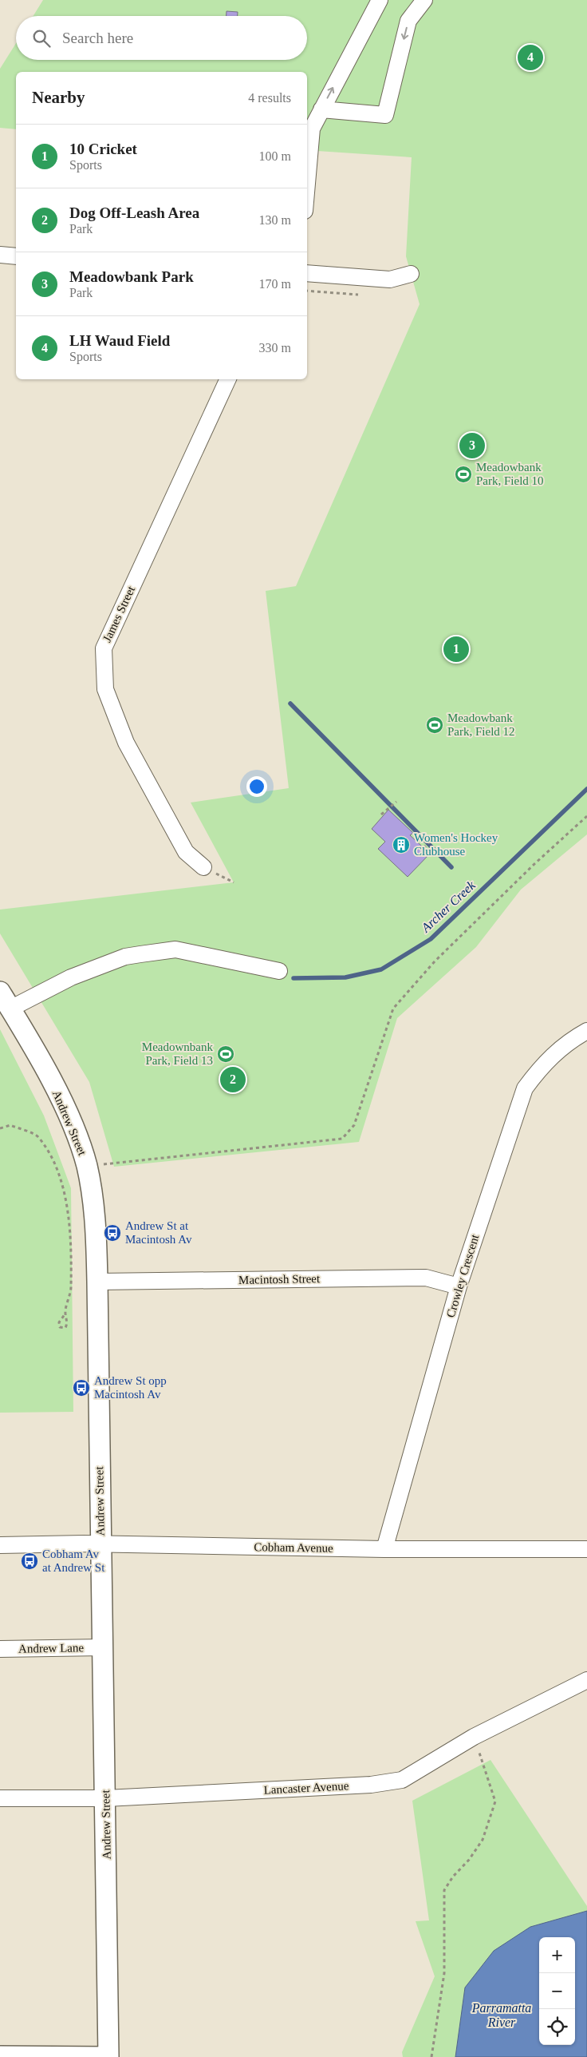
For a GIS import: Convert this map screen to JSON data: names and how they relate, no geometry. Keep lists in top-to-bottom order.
{
  "streets": {
    "main road": ["Andrew Street"],
    "street": [
      "James Street",
      "Crowley Crescent",
      "Macintosh Street",
      "Cobham Avenue",
      "Andrew Lane",
      "Lancaster Avenue"
    ]
  },
  "crossings": [
    ["Andrew Street", "Macintosh Street"],
    ["Andrew Street", "Cobham Avenue"],
    ["Andrew Street", "Andrew Lane"],
    ["Andrew Street", "Lancaster Avenue"],
    ["Crowley Crescent", "Macintosh Street"],
    ["Crowley Crescent", "Cobham Avenue"]
  ],
  "water": ["Archer Creek", "Parramatta River"],
  "places": {
    "sports": ["Meadowbank Park, Field 10", "Meadowbank Park, Field 12", "Meadownbank Park, Field 13"],
    "building": ["Women's Hockey Clubhouse"],
    "bus stop": ["Andrew St at Macintosh Av", "Andrew St opp Macintosh Av", "Cobham Av at Andrew St"]
  },
  "page": {
    "search": "Search here",
    "pins": [
      "4",
      "3",
      "1",
      "2"
    ],
    "heading": ["Nearby", "4 results"],
    "list": [
      {
        "mark": "1",
        "name": "10 Cricket",
        "note": "Sports",
        "value": "100 m"
      },
      {
        "mark": "2",
        "name": "Dog Off-Leash Area",
        "note": "Park",
        "value": "130 m"
      },
      {
        "mark": "3",
        "name": "Meadowbank Park",
        "note": "Park",
        "value": "170 m"
      },
      {
        "mark": "4",
        "name": "LH Waud Field",
        "note": "Sports",
        "value": "330 m"
      }
    ],
    "map_buttons": ["+", "−"]
  }
}
